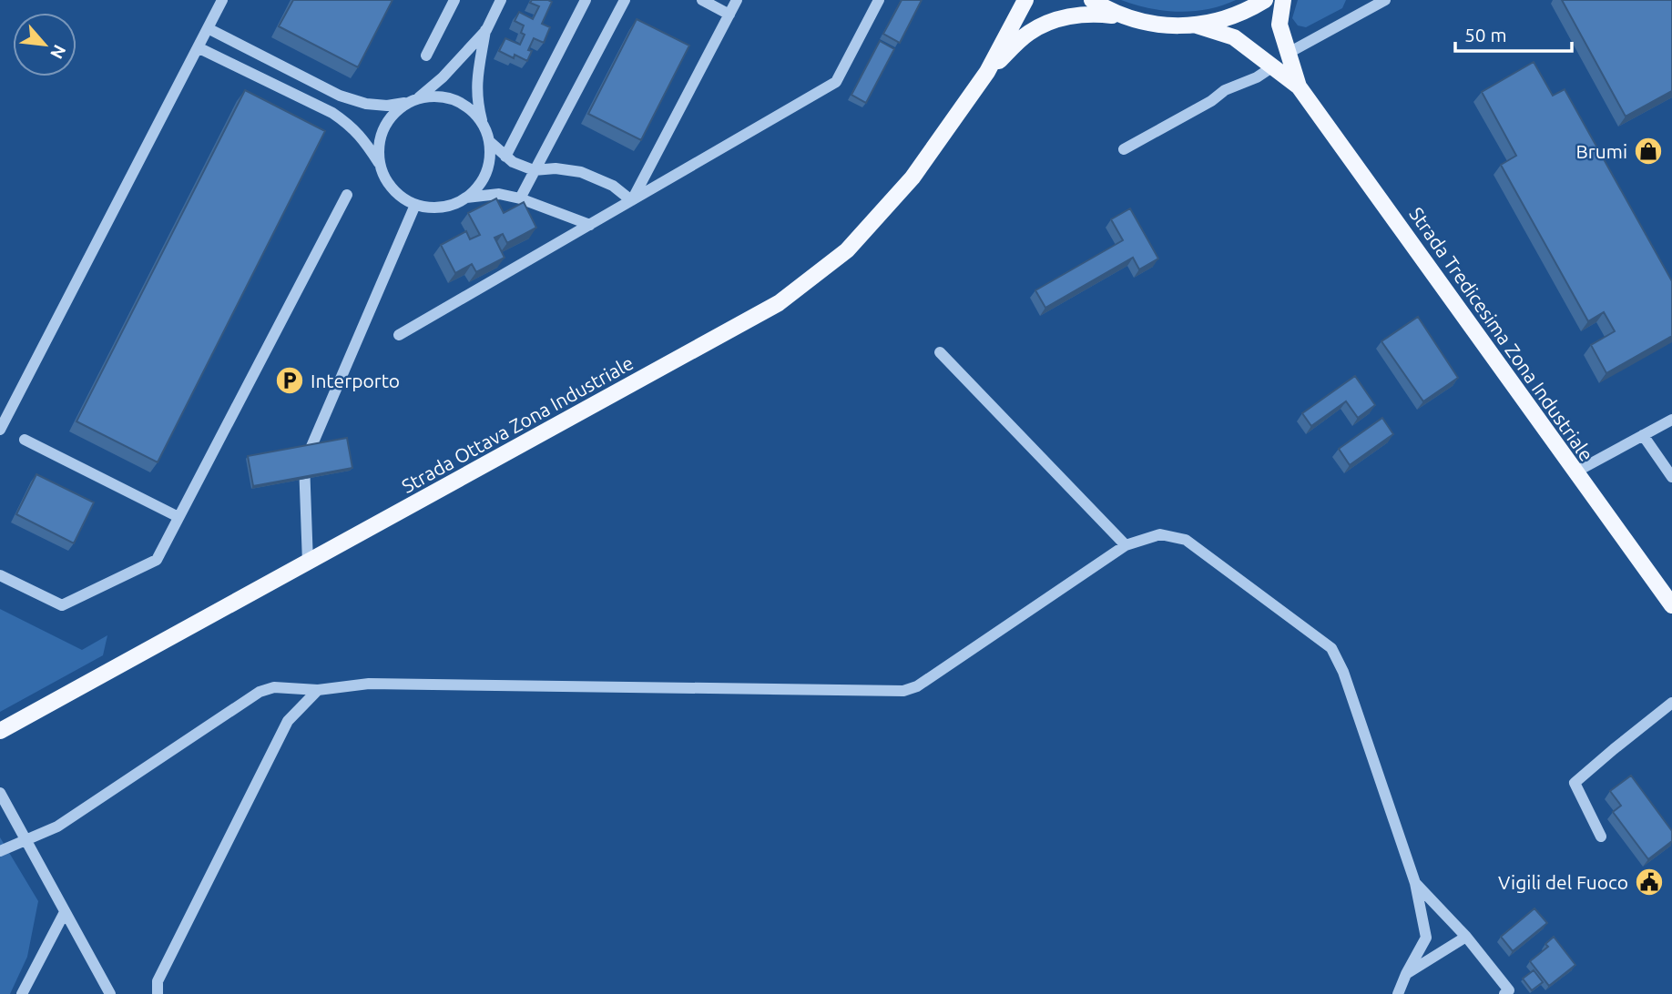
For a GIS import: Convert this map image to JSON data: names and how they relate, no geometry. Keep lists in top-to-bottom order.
{
  "streets": {
    "main road": ["Strada Tredicesima Zona Industriale", "Strada Ottava Zona Industriale"]
  },
  "places": {
    "shop": ["Brumi"],
    "parking": ["Interporto"],
    "public building": ["Vigili del Fuoco"]
  },
  "scale_bar": "50 m",
  "north": "bottom right"
}
